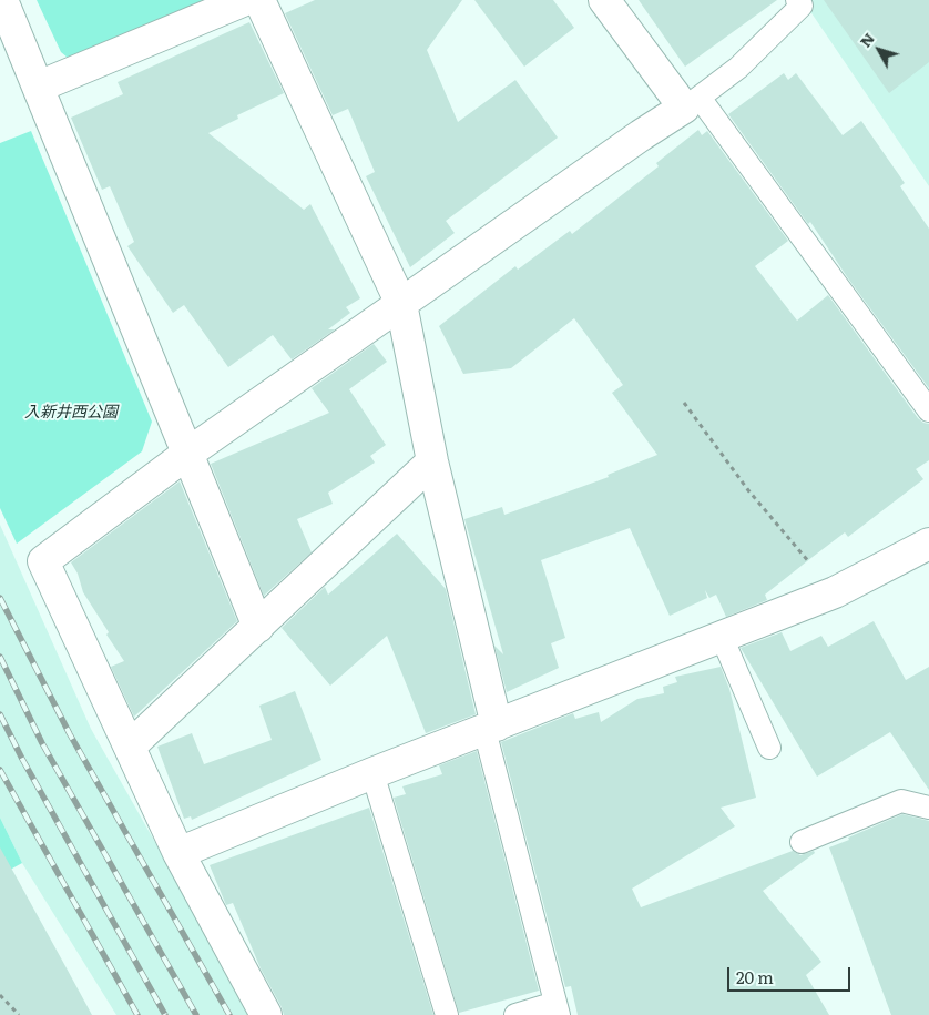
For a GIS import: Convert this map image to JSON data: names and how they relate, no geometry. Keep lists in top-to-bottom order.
{
  "parks": ["入新井西公園"],
  "scale_bar": "20 m",
  "north": "top left"
}
